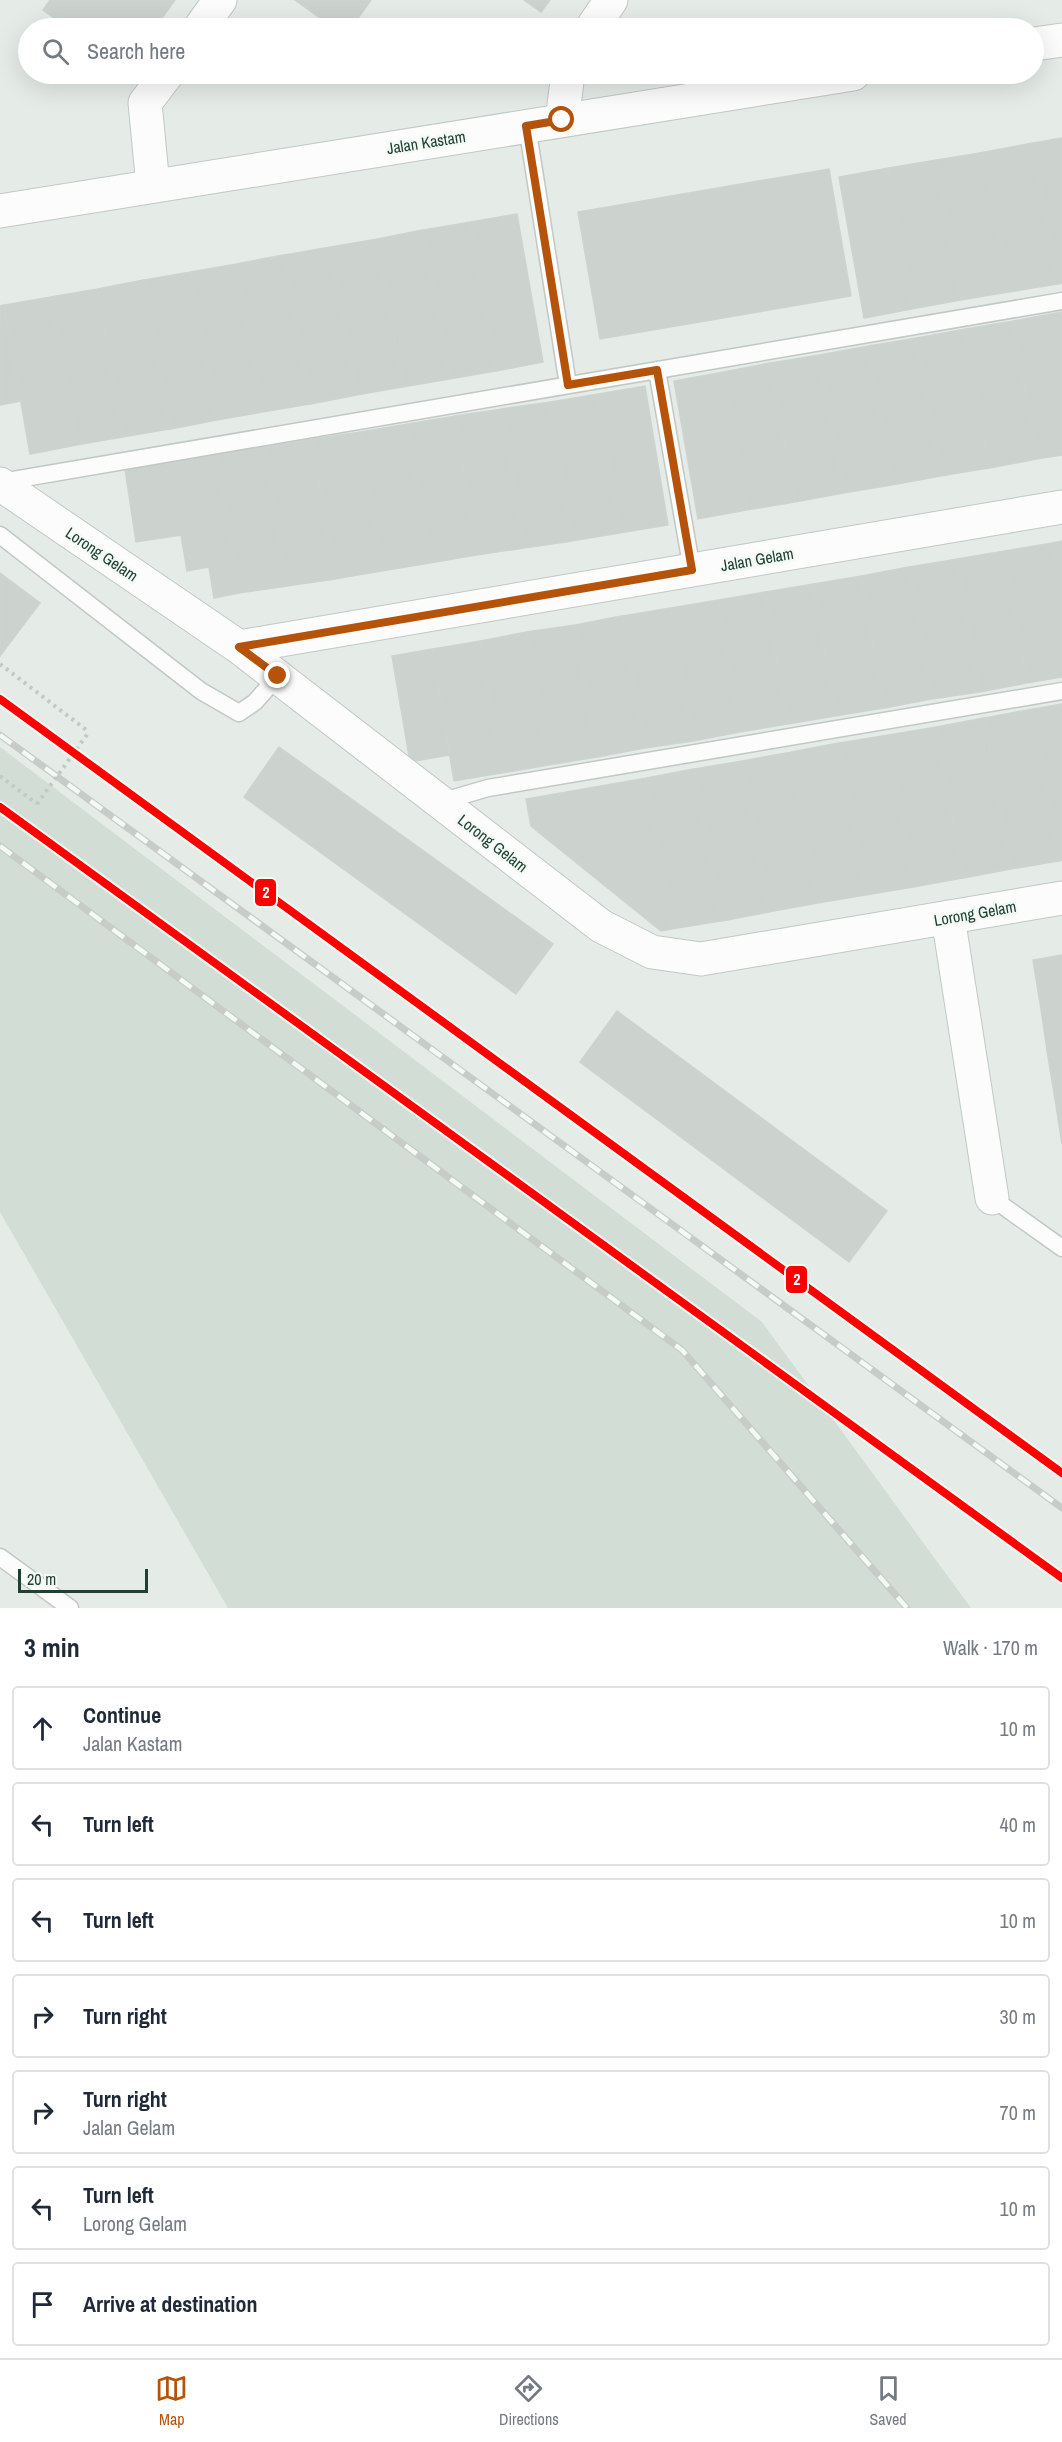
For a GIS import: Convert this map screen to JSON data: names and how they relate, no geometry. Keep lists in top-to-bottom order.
{
  "streets": {
    "street": ["Jalan Kastam", "Lorong Gelam", "Jalan Gelam"]
  },
  "crossings": [
    ["Lorong Gelam", "Jalan Gelam"]
  ],
  "lines": ["transit line 2"],
  "scale_bar": "20 m",
  "page": {
    "search": "Search here",
    "scale": "20 m",
    "heading": ["3 min", "Walk · 170 m"],
    "list": [
      ["Continue", "Jalan Kastam", "10 m"],
      ["Turn left", "40 m"],
      ["Turn left", "10 m"],
      ["Turn right", "30 m"],
      ["Turn right", "Jalan Gelam", "70 m"],
      ["Turn left", "Lorong Gelam", "10 m"],
      "Arrive at destination"
    ],
    "nav": ["Map", "Directions", "Saved"]
  }
}
